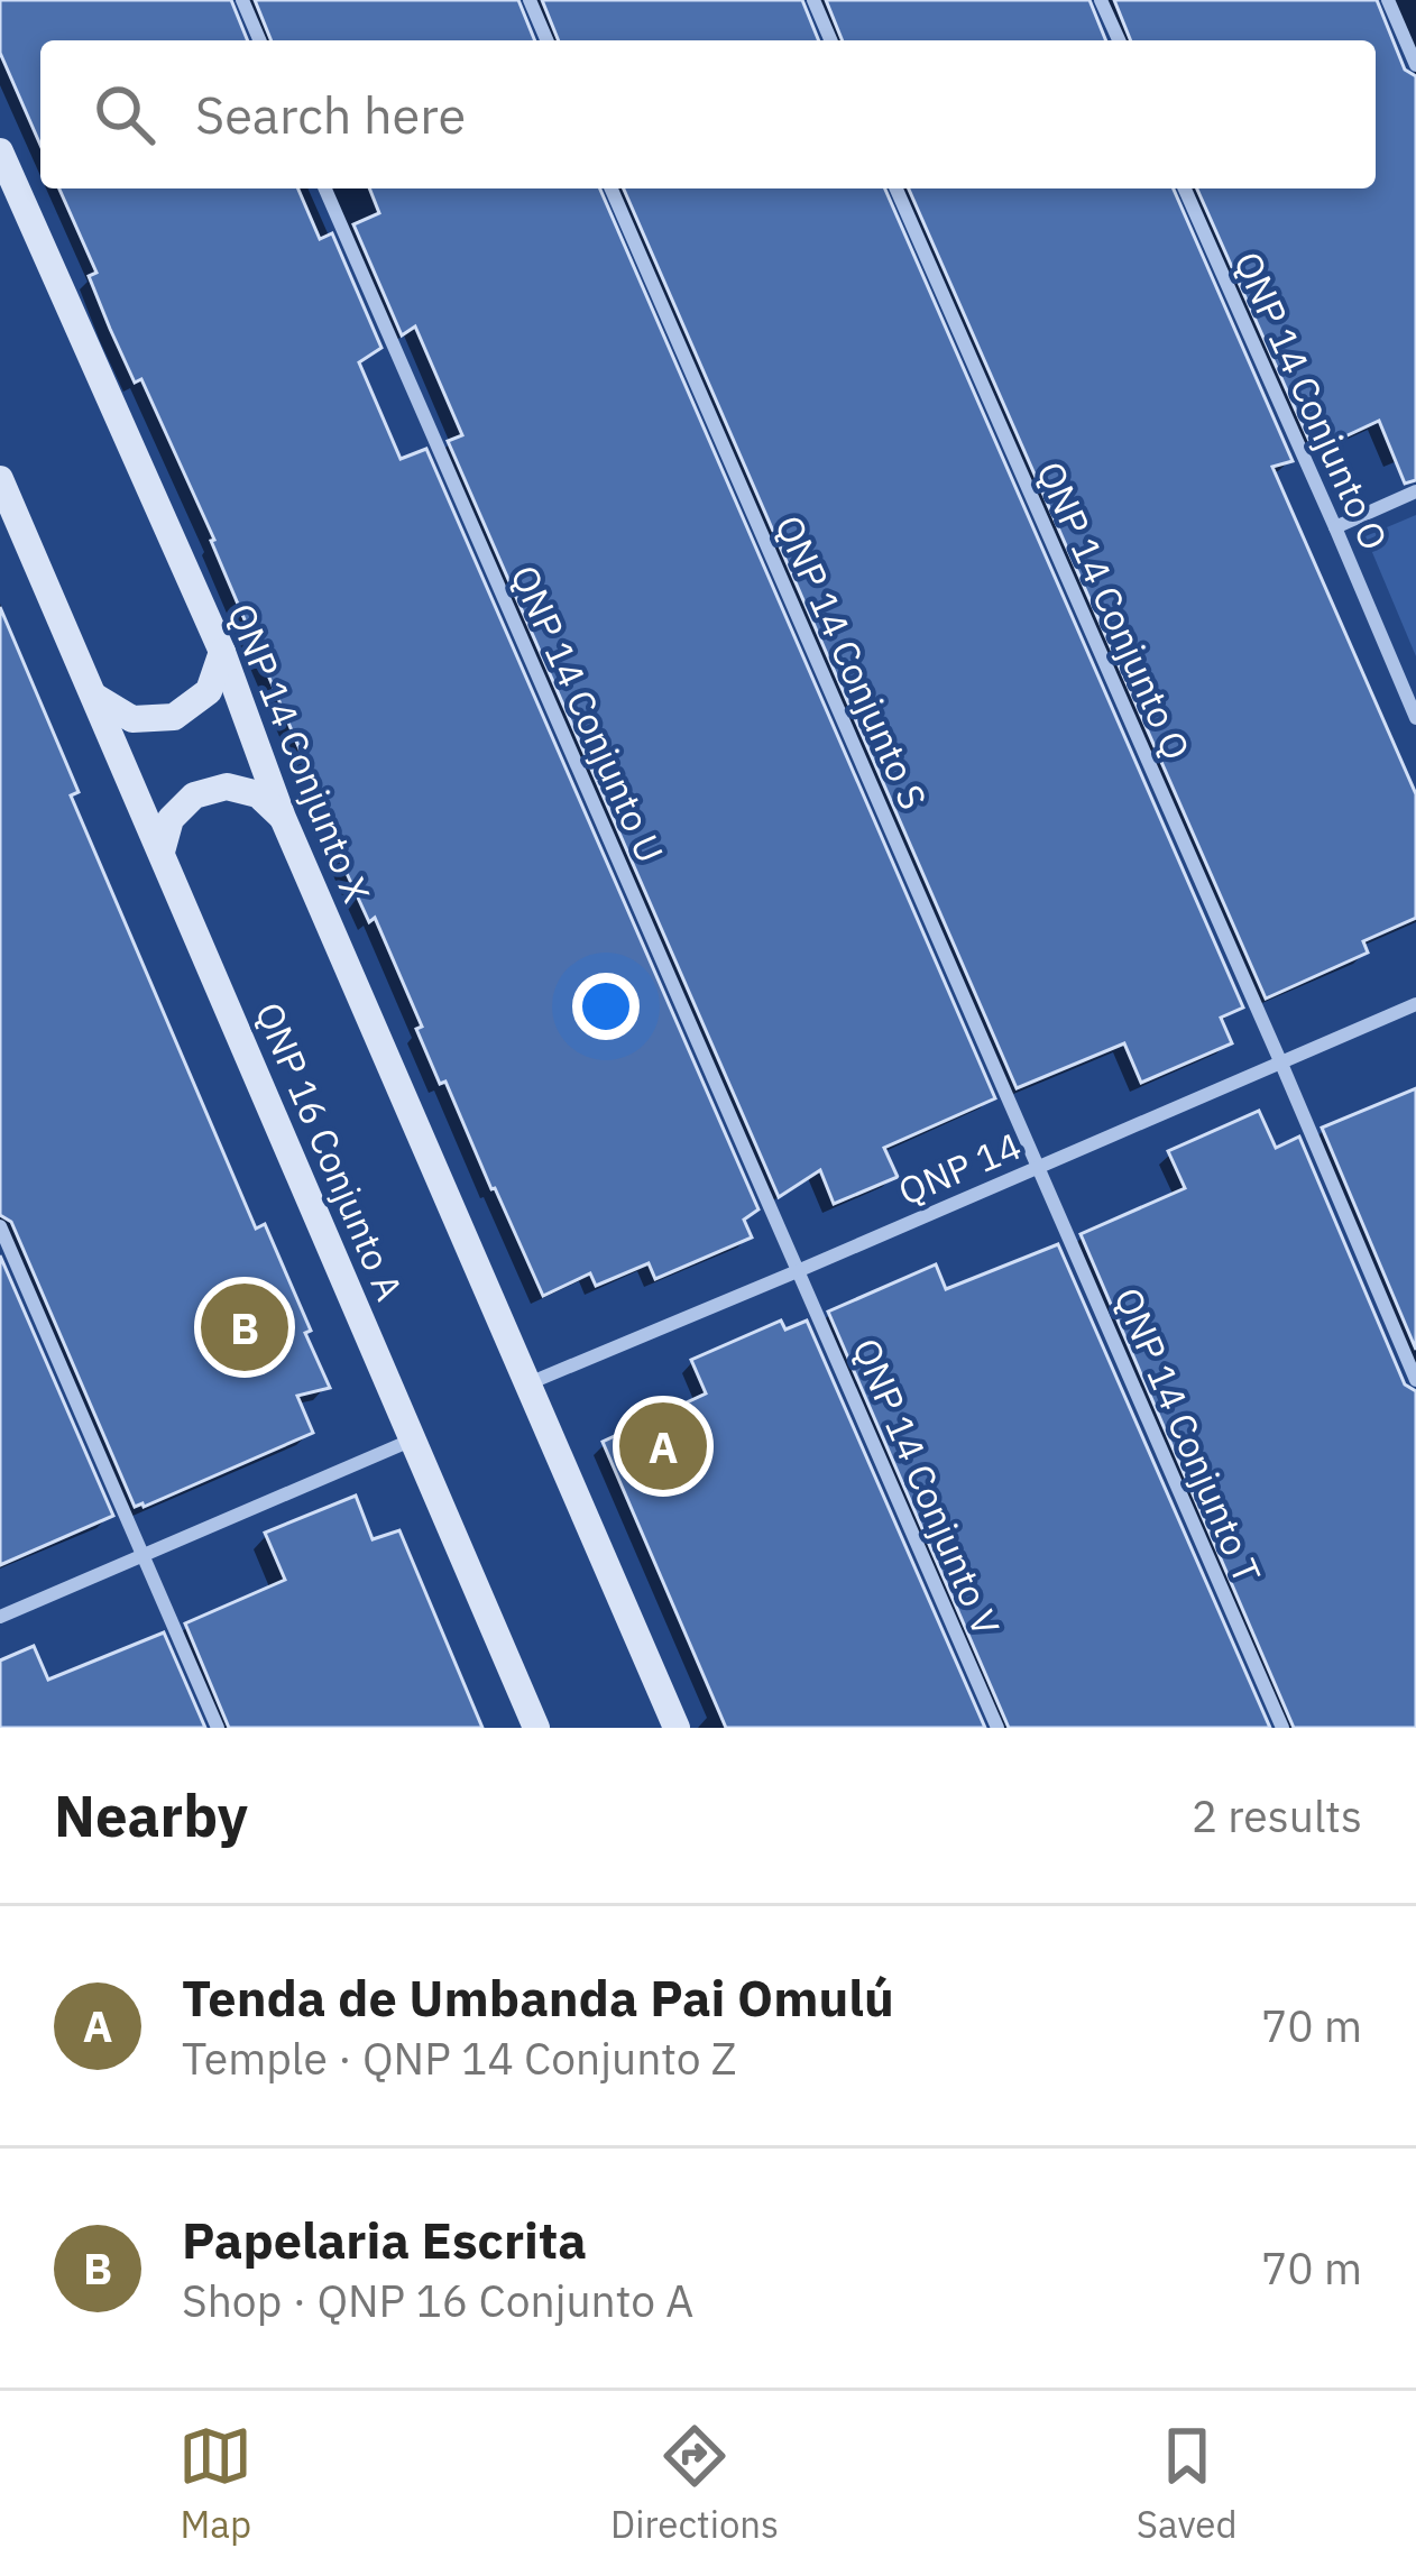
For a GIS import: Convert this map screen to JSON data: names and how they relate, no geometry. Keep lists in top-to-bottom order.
{
  "streets": {
    "street": [
      "QNP 14 Conjunto O",
      "QNP 14 Conjunto Q",
      "QNP 14 Conjunto S",
      "QNP 14 Conjunto U",
      "QNP 14 Conjunto X",
      "QNP 16 Conjunto A",
      "QNP 14",
      "QNP 14 Conjunto T",
      "QNP 14 Conjunto V"
    ]
  },
  "crossings": [
    ["QNP 14 Conjunto Q", "QNP 14"],
    ["QNP 14 Conjunto S", "QNP 14"],
    ["QNP 14 Conjunto S", "QNP 14 Conjunto T"],
    ["QNP 14 Conjunto U", "QNP 14"],
    ["QNP 14 Conjunto U", "QNP 14 Conjunto V"],
    ["QNP 14 Conjunto X", "QNP 14"],
    ["QNP 14", "QNP 14 Conjunto T"],
    ["QNP 14", "QNP 14 Conjunto V"]
  ],
  "page": {
    "search": "Search here",
    "pins": ["B", "A"],
    "heading": ["Nearby", "2 results"],
    "list": [
      {
        "mark": "A",
        "name": "Tenda de Umbanda Pai Omulú",
        "note": "Temple · QNP 14 Conjunto Z",
        "value": "70 m"
      },
      {
        "mark": "B",
        "name": "Papelaria Escrita",
        "note": "Shop · QNP 16 Conjunto A",
        "value": "70 m"
      }
    ],
    "nav": ["Map", "Directions", "Saved"]
  }
}
